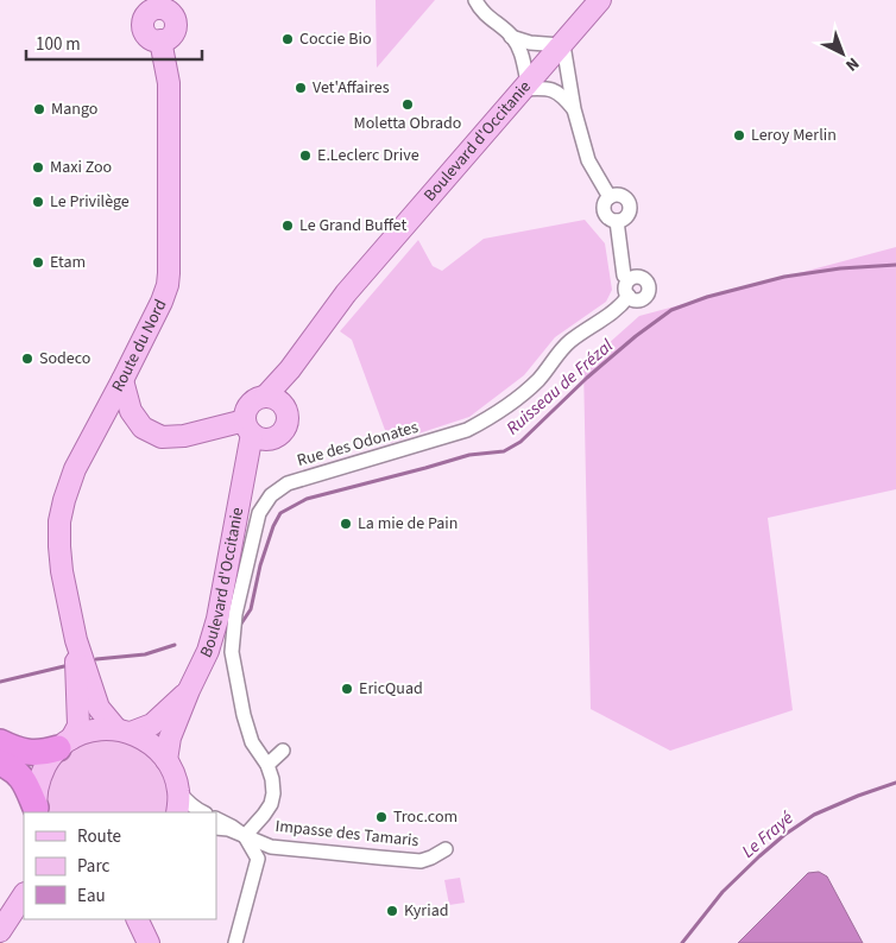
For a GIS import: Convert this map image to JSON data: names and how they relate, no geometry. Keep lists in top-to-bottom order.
{
  "streets": {
    "main road": ["Boulevard d'Occitanie", "Route du Nord"],
    "street": ["Rue des Odonates", "Impasse des Tamaris"]
  },
  "crossings": [
    ["Boulevard d'Occitanie", "Route du Nord"],
    ["Rue des Odonates", "Impasse des Tamaris"]
  ],
  "water": ["Ruisseau de Frézal", "Le Frayé"],
  "places": [
    "Coccie Bio",
    "Vet'Affaires",
    "Moletta Obrado",
    "Mango",
    "Leroy Merlin",
    "E.Leclerc Drive",
    "Maxi Zoo",
    "Le Privilège",
    "Le Grand Buffet",
    "Etam",
    "Sodeco",
    "La mie de Pain",
    "EricQuad",
    "Troc.com",
    "Kyriad"
  ],
  "legend": ["Route", "Parc", "Eau"],
  "scale_bar": "100 m",
  "north": "bottom right"
}
